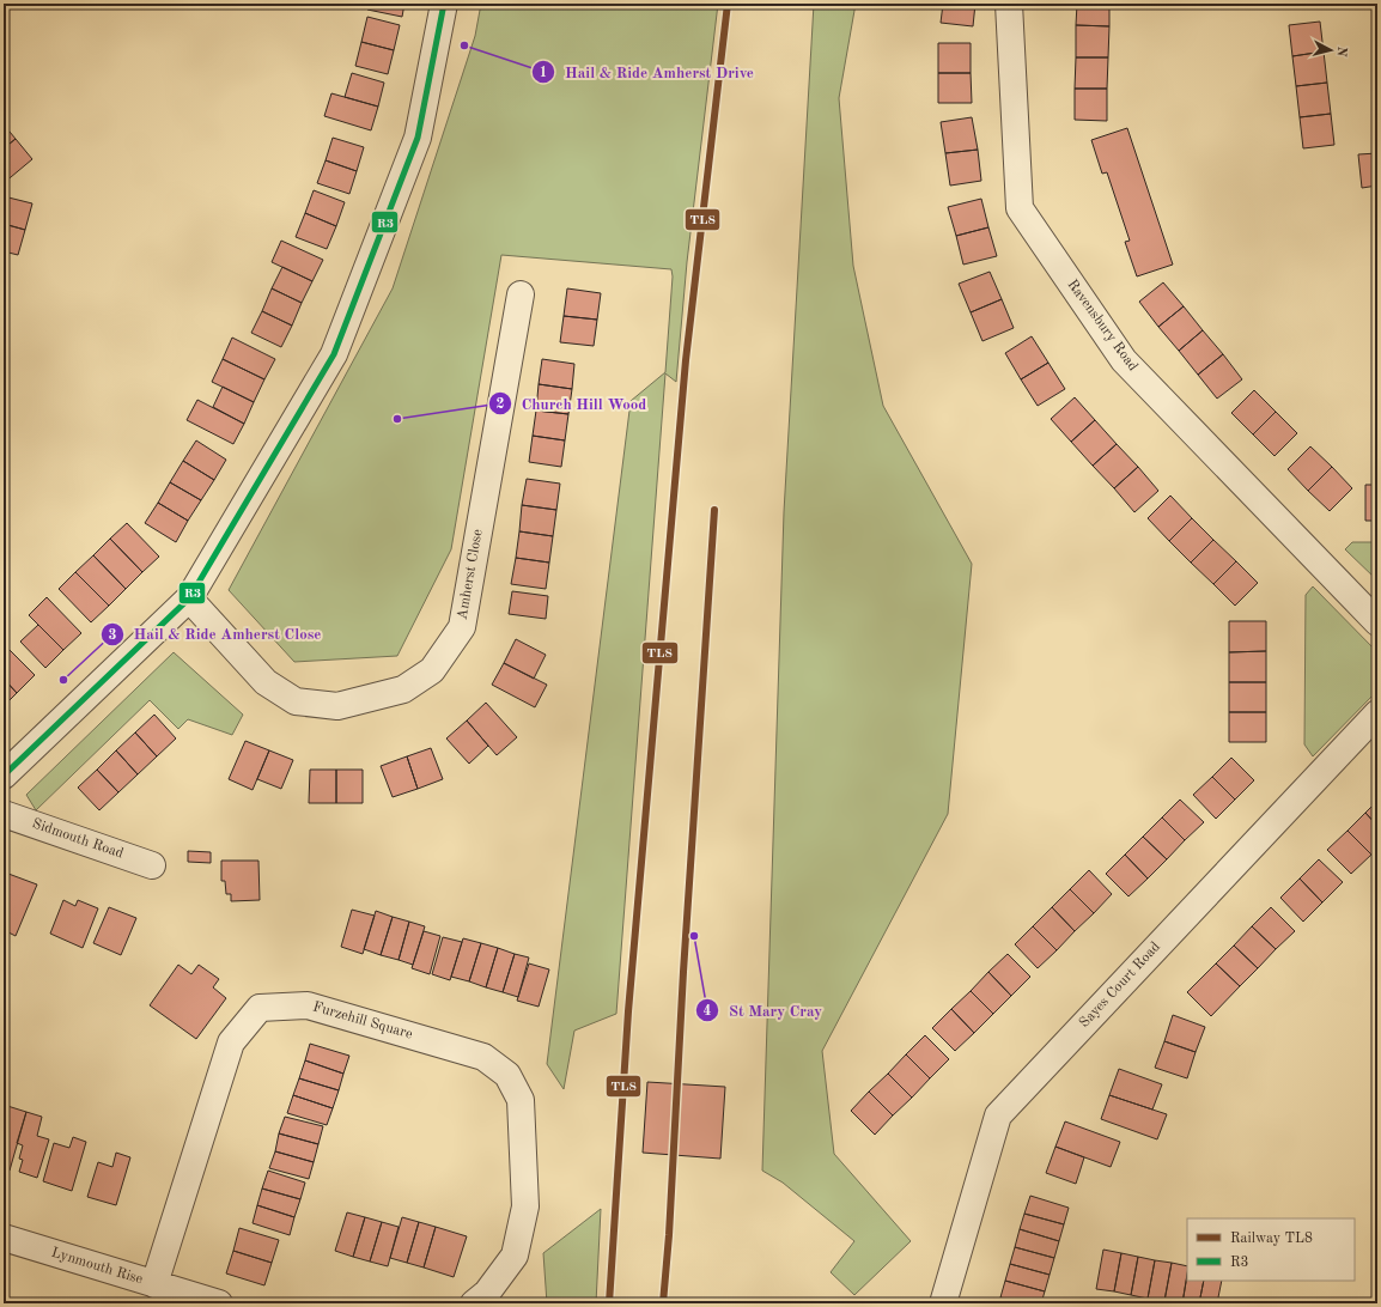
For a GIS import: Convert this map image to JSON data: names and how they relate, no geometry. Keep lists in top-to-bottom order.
{
  "streets": {
    "street": [
      "Ravensbury Road",
      "Amherst Close",
      "Sidmouth Road",
      "Sayes Court Road",
      "Furzehill Square",
      "Lynmouth Rise"
    ]
  },
  "crossings": [
    ["Furzehill Square", "Lynmouth Rise"]
  ],
  "places": [
    "Hail & Ride Amherst Drive",
    "Church Hill Wood",
    "Hail & Ride Amherst Close",
    "St Mary Cray"
  ],
  "lines": ["rail line TL8", "transit line R3"],
  "legend": ["Railway TL8", "R3"],
  "north": "right"
}
